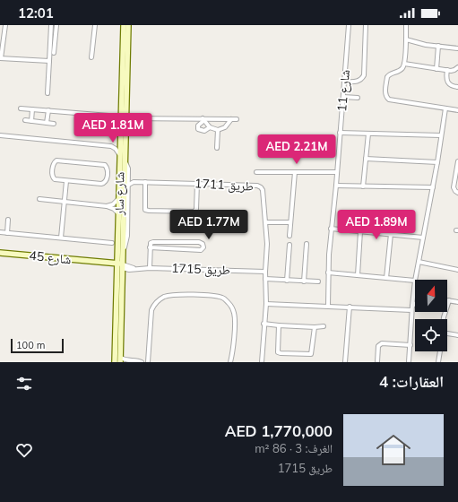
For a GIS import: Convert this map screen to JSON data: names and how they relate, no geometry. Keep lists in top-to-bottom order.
{
  "streets": {
    "street": [
      "شارع 11",
      "طريق 1711",
      "شارع سار",
      "شارع 45",
      "طريق 1715"
    ]
  },
  "crossings": [
    ["طريق 1711", "طريق 1715"],
    ["شارع سار", "شارع 45"],
    ["شارع سار", "طريق 1715"],
    ["شارع 45", "طريق 1715"]
  ],
  "scale_bar": "100 m",
  "north": "top",
  "page": {
    "status": "12:01",
    "price": [
      "AED 1.81M",
      "AED 2.21M",
      "AED 1.77M",
      "AED 1.89M"
    ],
    "scale": "100 m",
    "heading": "العقارات: 4",
    "list": [
      {
        "name": "AED 1,770,000",
        "note": "الغرف: 3 · 86 m² · طريق 1715"
      }
    ]
  }
}
